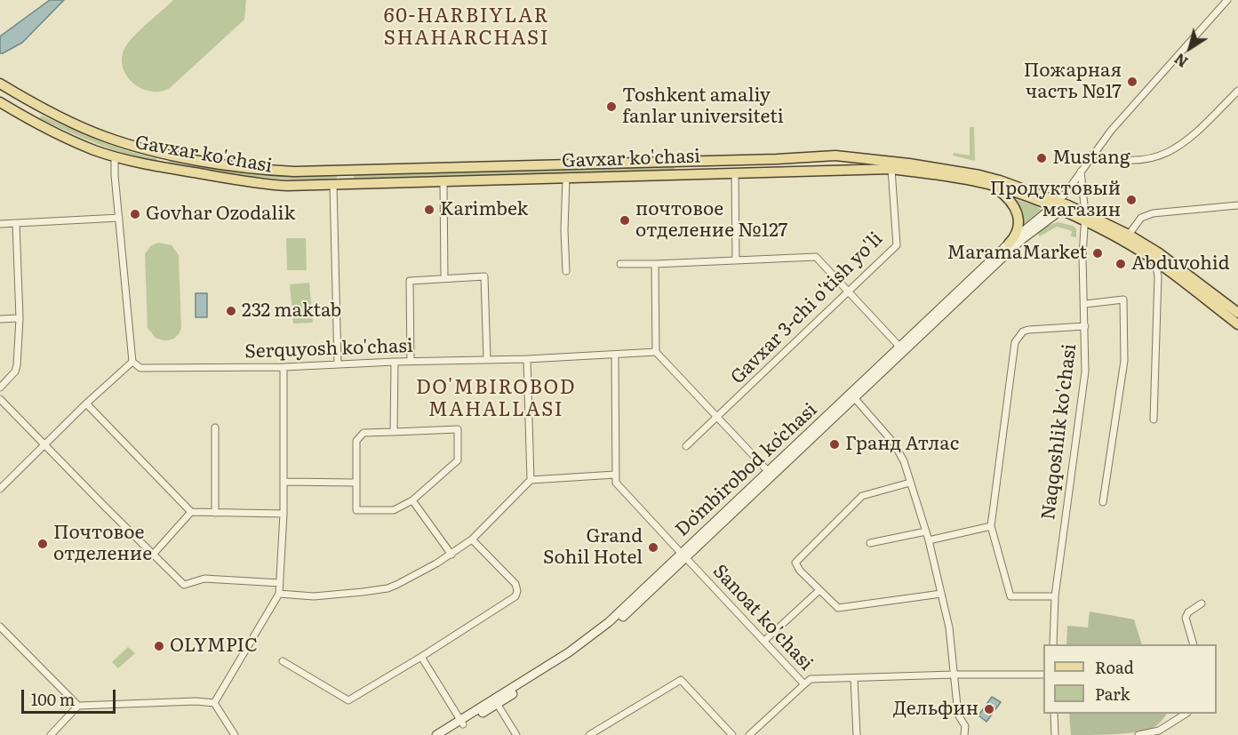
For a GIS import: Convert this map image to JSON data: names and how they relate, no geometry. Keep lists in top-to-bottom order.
{
  "streets": {
    "main road": ["Gavxar ko'chasi", "Doʻmbirobod koʻchasi"],
    "street": [
      "Gavxar 3-chi o'tish yo'li",
      "Serquyosh ko'chasi",
      "Naqqoshlik ko'chasi",
      "Sanoat ko'chasi"
    ]
  },
  "crossings": [
    ["Gavxar ko'chasi", "Gavxar 3-chi o'tish yo'li"],
    ["Gavxar ko'chasi", "Naqqoshlik ko'chasi"],
    ["Gavxar ko'chasi", "Doʻmbirobod koʻchasi"],
    ["Doʻmbirobod koʻchasi", "Sanoat ko'chasi"]
  ],
  "districts": ["60-HARBIYLAR SHAHARCHASI", "DO'MBIROBOD MAHALLASI"],
  "places": [
    "Пожарная часть №17",
    "Toshkent amaliy fanlar universiteti",
    "Mustang",
    "Продуктовый магазин",
    "Karimbek",
    "Govhar Ozodalik",
    "почтовое отделение №127",
    "MaramaMarket",
    "Abduvohid",
    "232 maktab",
    "Гранд Атлас",
    "Почтовое отделение",
    "Grand Sohil Hotel",
    "OLYMPIC",
    "Дельфин"
  ],
  "legend": ["Road", "Park"],
  "scale_bar": "100 m",
  "north": "bottom left"
}
